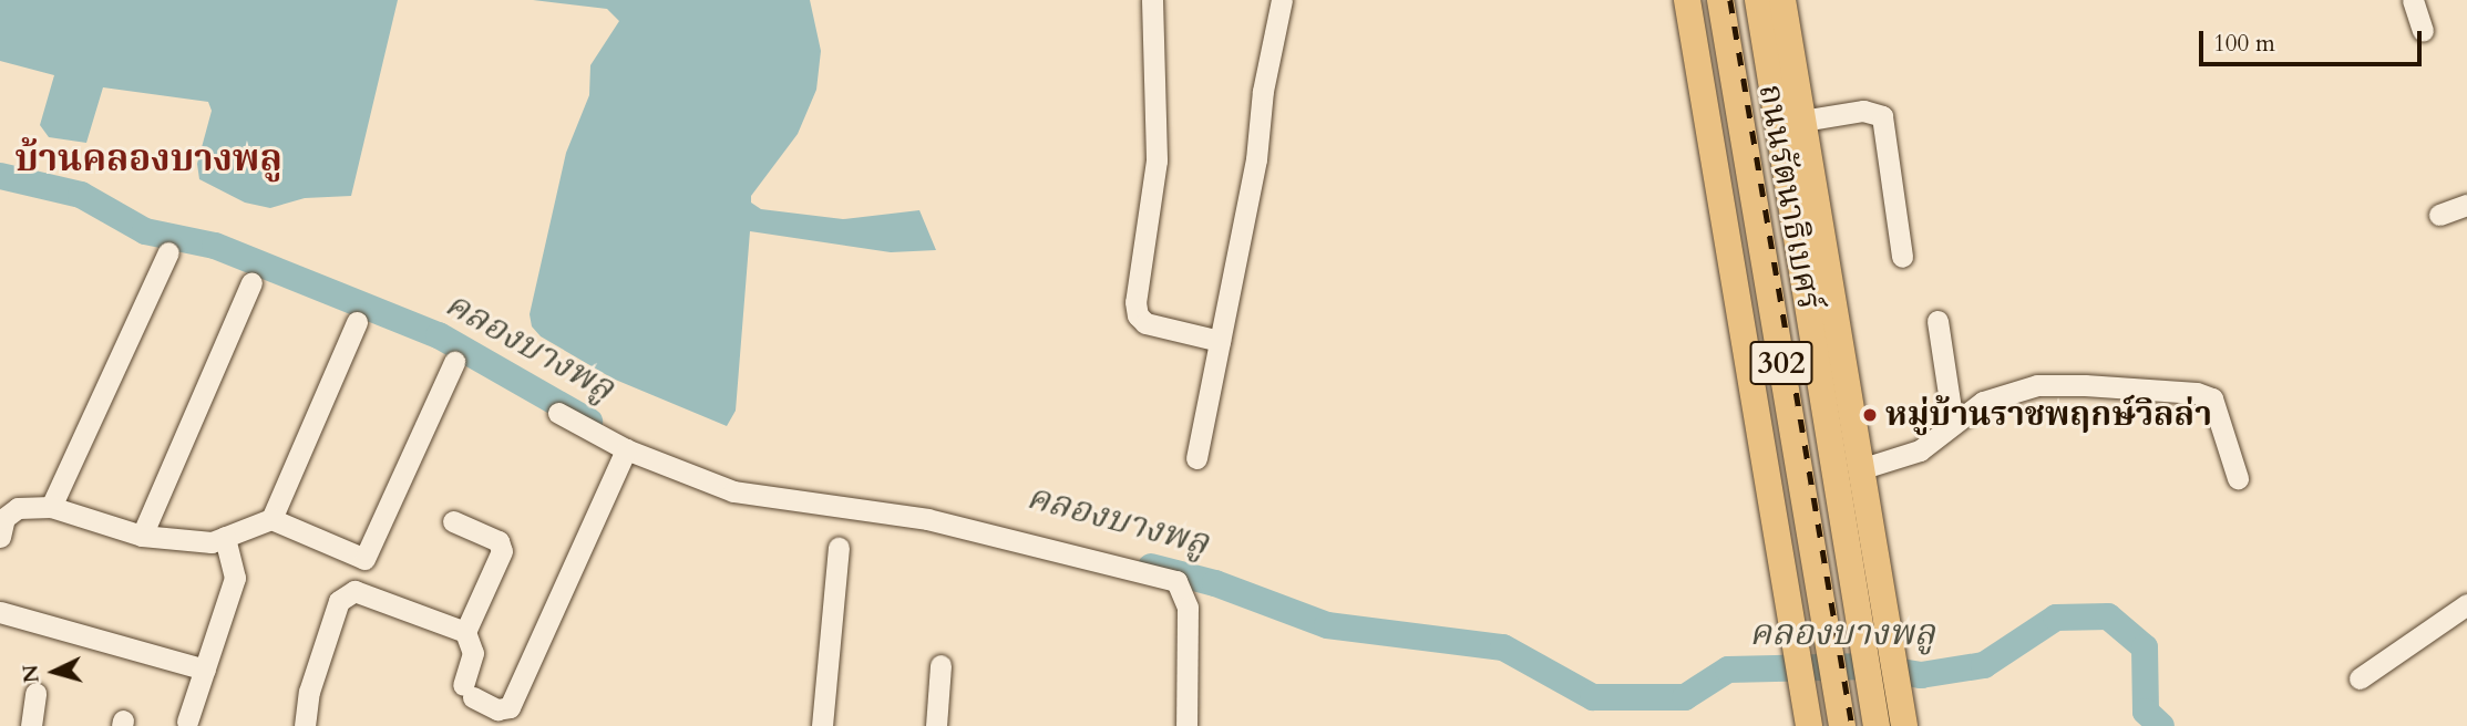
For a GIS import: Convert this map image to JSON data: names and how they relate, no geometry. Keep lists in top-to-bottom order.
{
  "streets": {
    "main road": ["ถนนรัตนาธิเบศร์", "302"]
  },
  "districts": ["บ้านคลองบางพลู"],
  "water": ["คลองบางพลู"],
  "places": ["หมู่บ้านราชพฤกษ์วิลล่า"],
  "scale_bar": "100 m",
  "north": "left"
}
